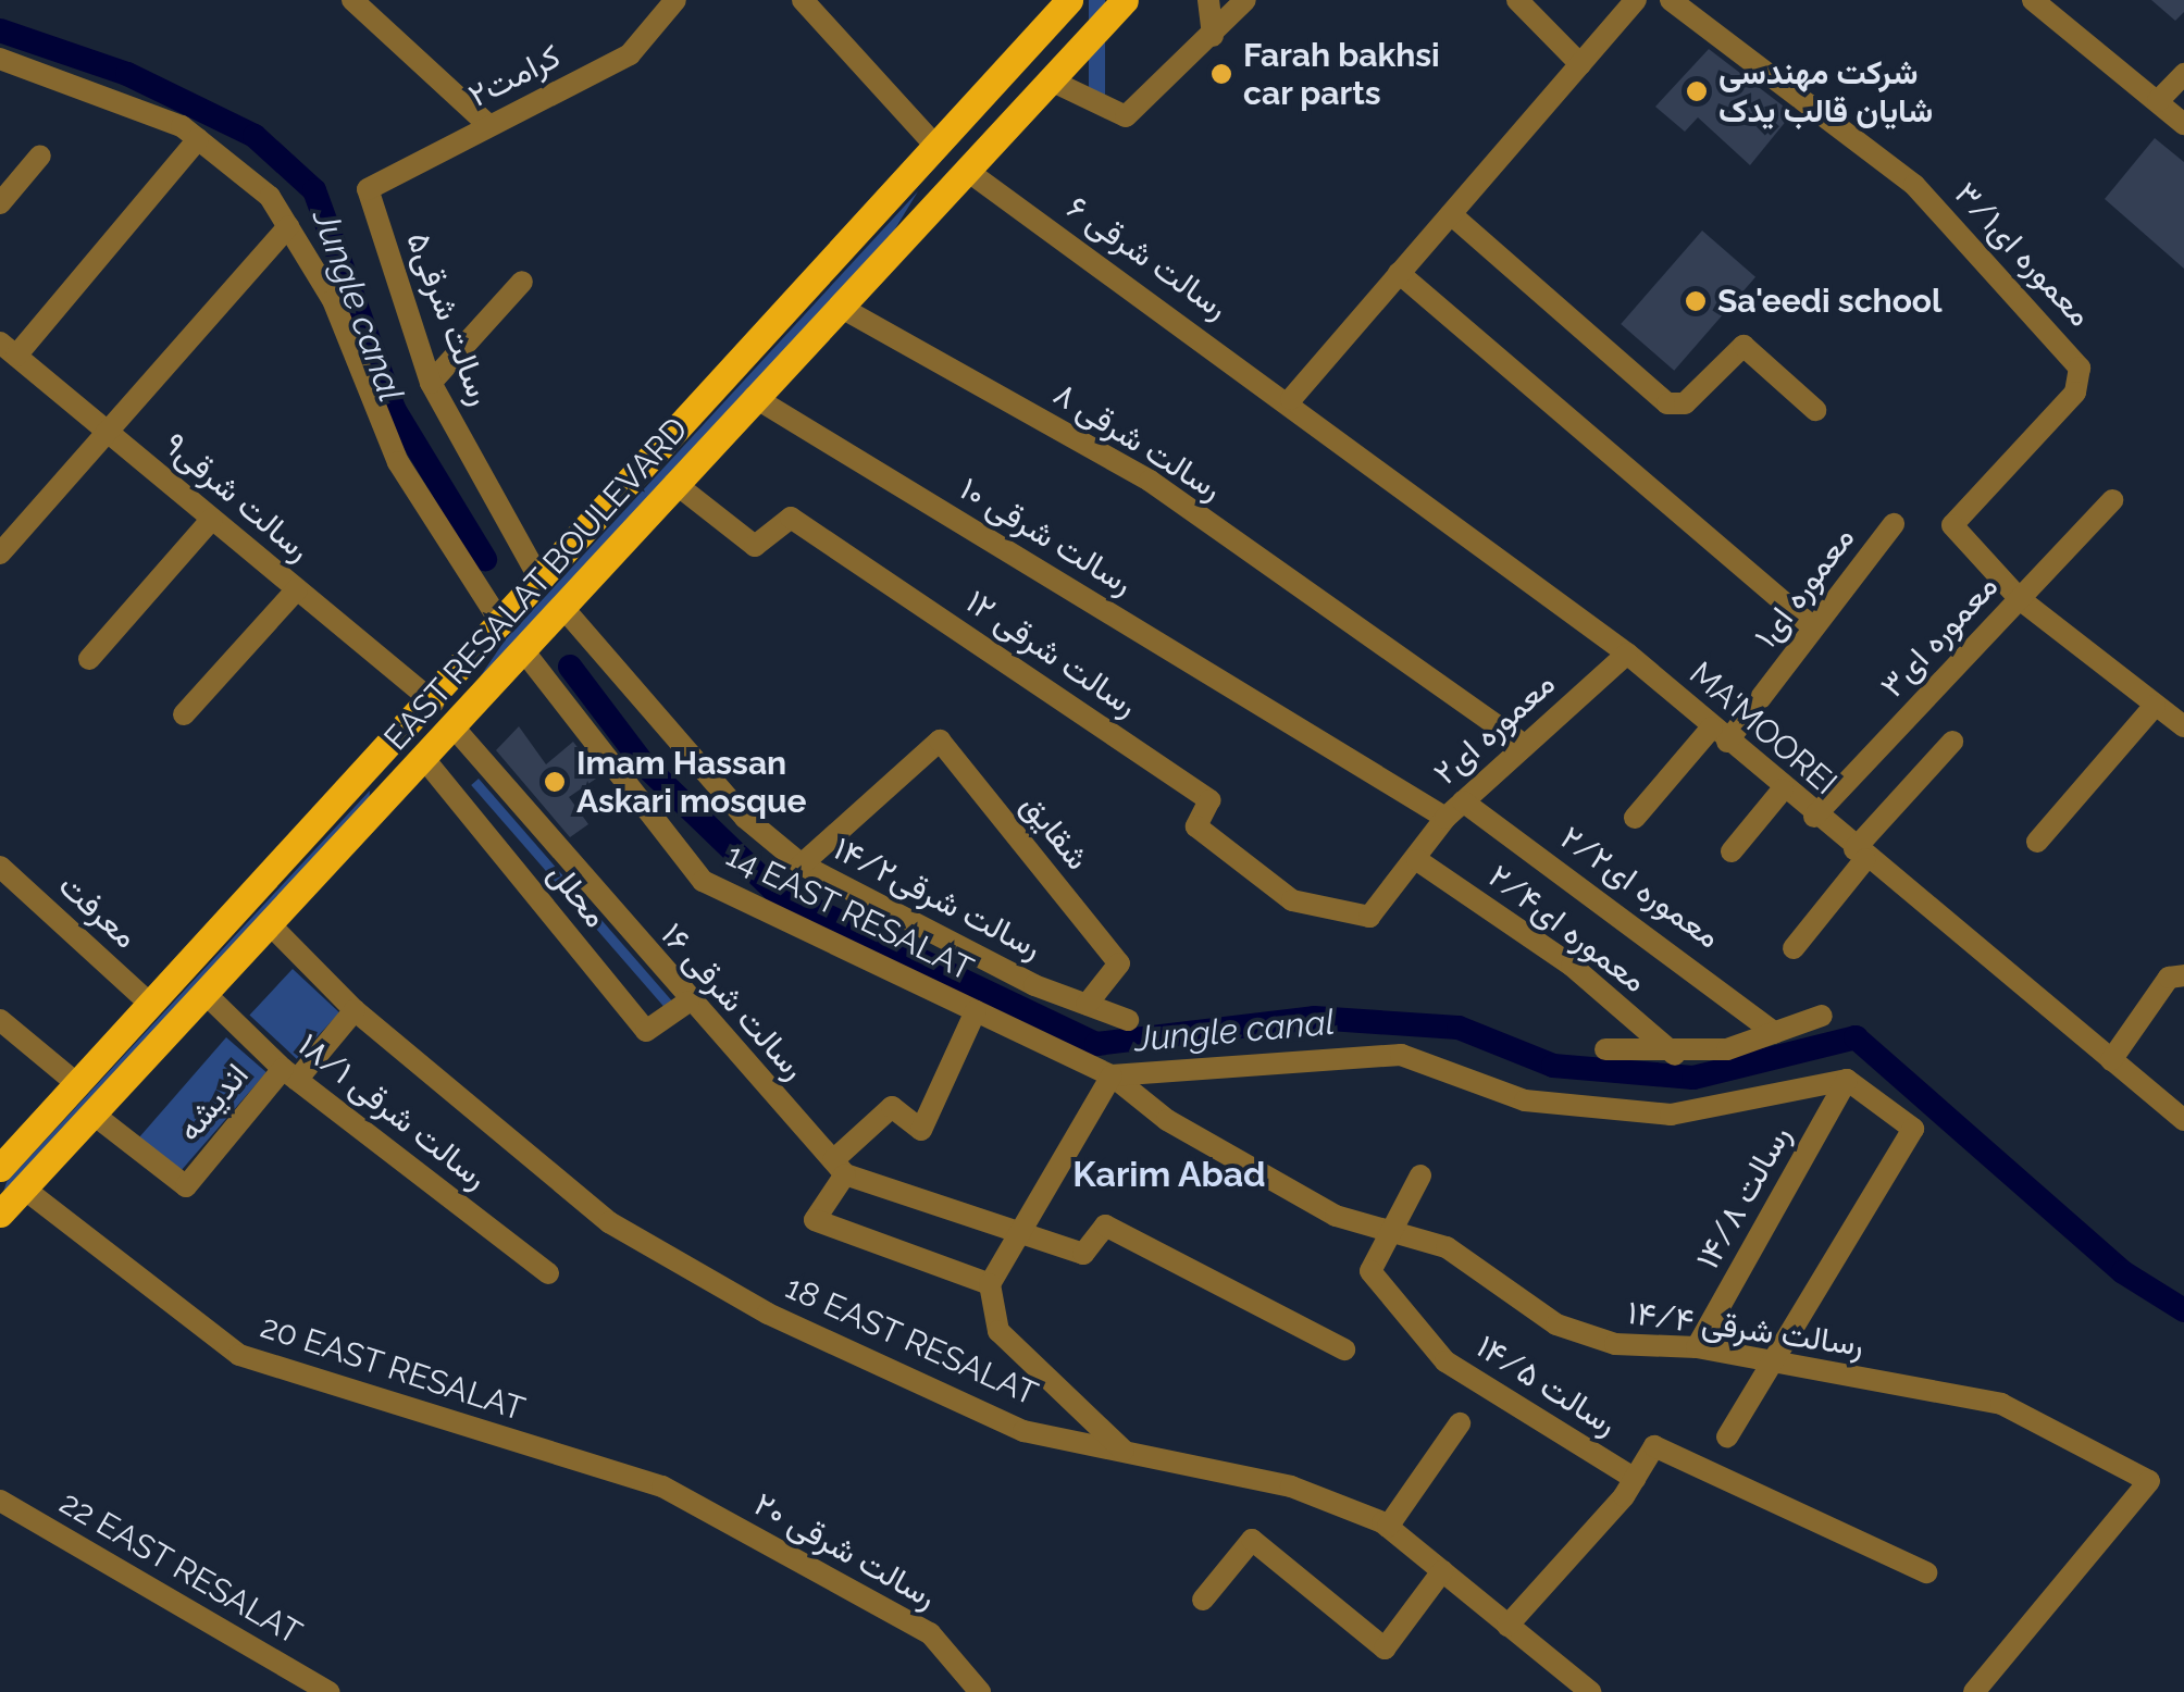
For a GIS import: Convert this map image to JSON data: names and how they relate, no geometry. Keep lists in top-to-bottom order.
{
  "streets": {
    "main road": ["EAST RESALAT BOULEVARD"],
    "street": [
      "کرامت۲",
      "معموره ای۳/۱",
      "رسالت شرقی ۶",
      "رسالت شرقی۵",
      "رسالت شرقی ۸",
      "رسالت شرقی۹",
      "رسالت شرقی ۱۰",
      "معموره ای۱",
      "معموره ای۳",
      "رسالت شرقی ۱۲",
      "معموره ای۲",
      "MA'MOOREI",
      "شقایق",
      "معموره ای۲/۲",
      "محلل",
      "رسالت شرقی۱۴/۲",
      "معرفت",
      "14 EAST RESALAT",
      "معموره ای۲/۴",
      "رسالت شرقی ۱۶",
      "اندیشه",
      "رسالت شرقی ۱۸/۱",
      "رسالت ۱۴/۸",
      "رسالت شرقی ۱۴/۴",
      "18 EAST RESALAT",
      "20 EAST RESALAT",
      "رسالت ۱۴/۵",
      "22 EAST RESALAT"
    ]
  },
  "crossings": [
    ["کرامت۲", "رسالت شرقی۵"],
    ["معموره ای۳/۱", "معموره ای۳"],
    ["رسالت شرقی ۶", "EAST RESALAT BOULEVARD"],
    ["رسالت شرقی ۶", "MA'MOOREI"],
    ["رسالت شرقی۵", "EAST RESALAT BOULEVARD"],
    ["رسالت شرقی ۸", "EAST RESALAT BOULEVARD"],
    ["رسالت شرقی ۸", "معموره ای۲"],
    ["رسالت شرقی۹", "EAST RESALAT BOULEVARD"],
    ["رسالت شرقی ۱۰", "EAST RESALAT BOULEVARD"],
    ["رسالت شرقی ۱۰", "معموره ای۲"],
    ["رسالت شرقی ۱۰", "معموره ای۲/۲"],
    ["EAST RESALAT BOULEVARD", "رسالت شرقی ۱۲"],
    ["EAST RESALAT BOULEVARD", "محلل"],
    ["EAST RESALAT BOULEVARD", "رسالت شرقی۱۴/۲"],
    ["EAST RESALAT BOULEVARD", "معرفت"],
    ["EAST RESALAT BOULEVARD", "14 EAST RESALAT"],
    ["EAST RESALAT BOULEVARD", "رسالت شرقی ۱۶"],
    ["EAST RESALAT BOULEVARD", "اندیشه"],
    ["EAST RESALAT BOULEVARD", "رسالت شرقی ۱۸/۱"],
    ["EAST RESALAT BOULEVARD", "18 EAST RESALAT"],
    ["EAST RESALAT BOULEVARD", "20 EAST RESALAT"],
    ["معموره ای۱", "MA'MOOREI"],
    ["معموره ای۳", "MA'MOOREI"],
    ["رسالت شرقی ۱۲", "معموره ای۲"],
    ["معموره ای۲", "MA'MOOREI"],
    ["معموره ای۲", "معموره ای۲/۲"],
    ["معموره ای۲", "معموره ای۲/۴"],
    ["شقایق", "رسالت شرقی۱۴/۲"],
    ["محلل", "رسالت شرقی ۱۶"],
    ["14 EAST RESALAT", "رسالت ۱۴/۸"],
    ["14 EAST RESALAT", "رسالت شرقی ۱۴/۴"],
    ["اندیشه", "رسالت شرقی ۱۸/۱"],
    ["رسالت ۱۴/۸", "رسالت شرقی ۱۴/۴"],
    ["رسالت شرقی ۱۴/۴", "رسالت ۱۴/۵"]
  ],
  "districts": ["Karim Abad"],
  "water": ["Jungle canal"],
  "places": [
    "Farah bakhsi car parts",
    "شرکت مهندسی شایان قالب یدک",
    "Sa'eedi school",
    "Imam Hassan Askari mosque"
  ]
}
